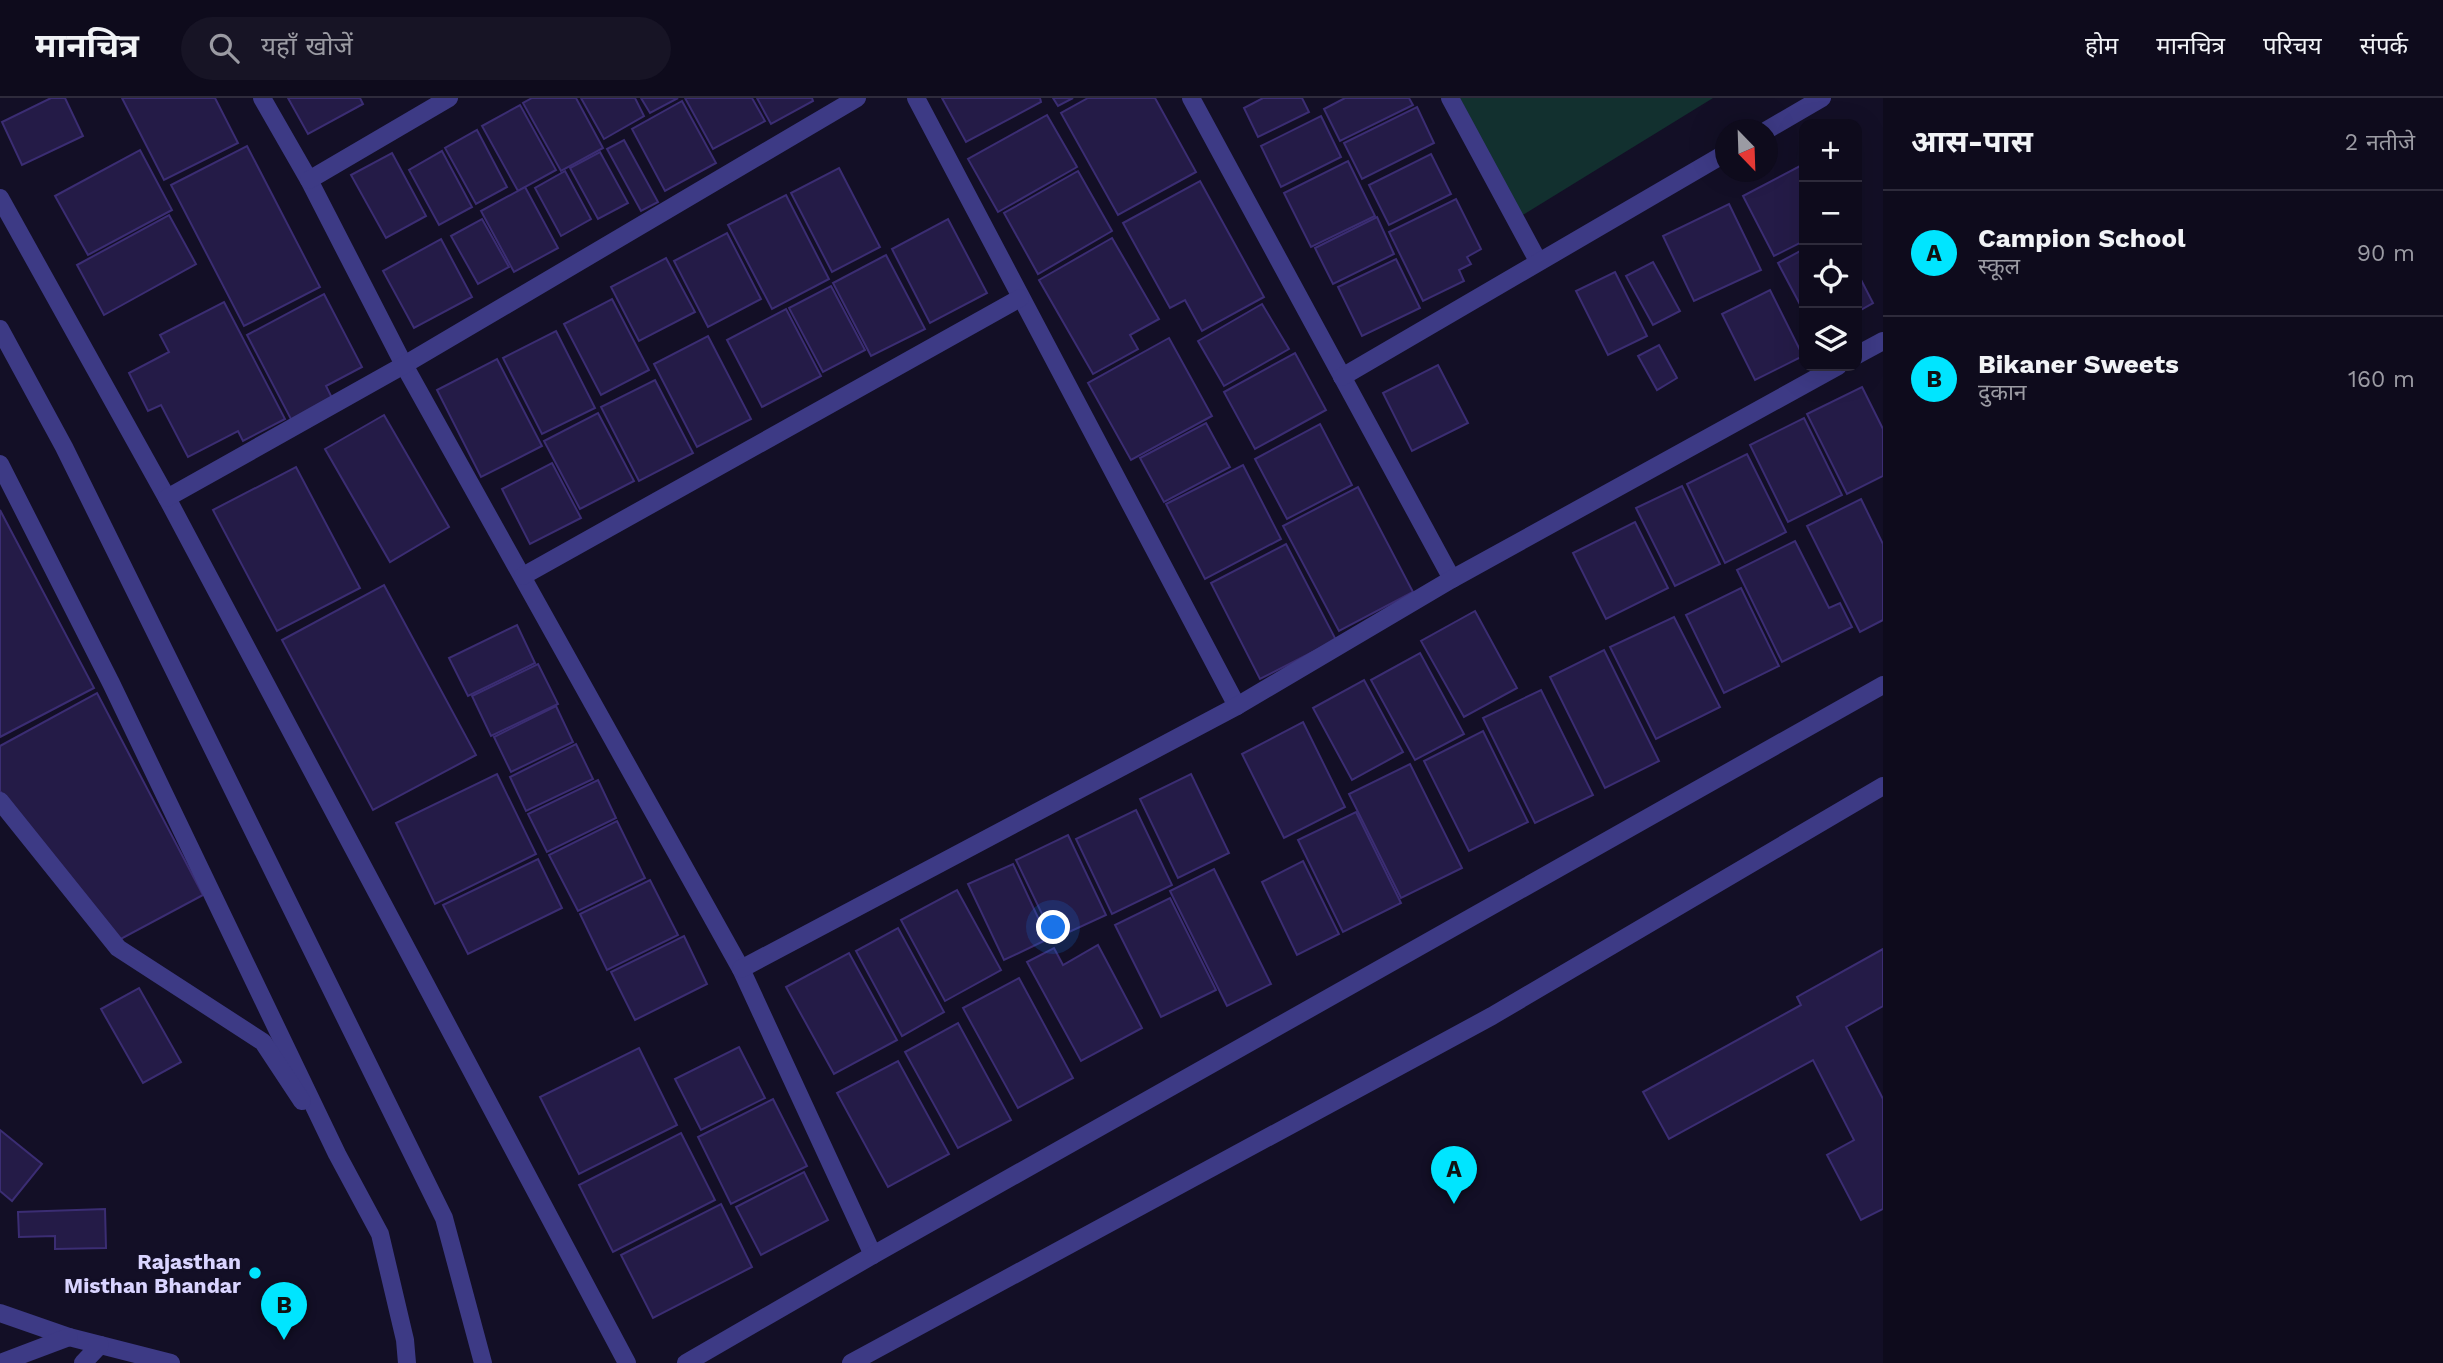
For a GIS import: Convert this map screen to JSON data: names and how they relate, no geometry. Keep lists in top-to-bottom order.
{
  "places": ["Rajasthan Misthan Bhandar"],
  "north": "bottom right",
  "page": {
    "header": "मानचित्र",
    "search": "यहाँ खोजें",
    "nav": [
      "होम",
      "मानचित्र",
      "परिचय",
      "संपर्क"
    ],
    "heading": ["आस-पास", "2 नतीजे"],
    "map_buttons": ["+", "−"],
    "list": [
      {
        "mark": "A",
        "name": "Campion School",
        "note": "स्कूल",
        "value": "90 m"
      },
      {
        "mark": "B",
        "name": "Bikaner Sweets",
        "note": "दुकान",
        "value": "160 m"
      }
    ],
    "pins": ["A", "B"]
  }
}
